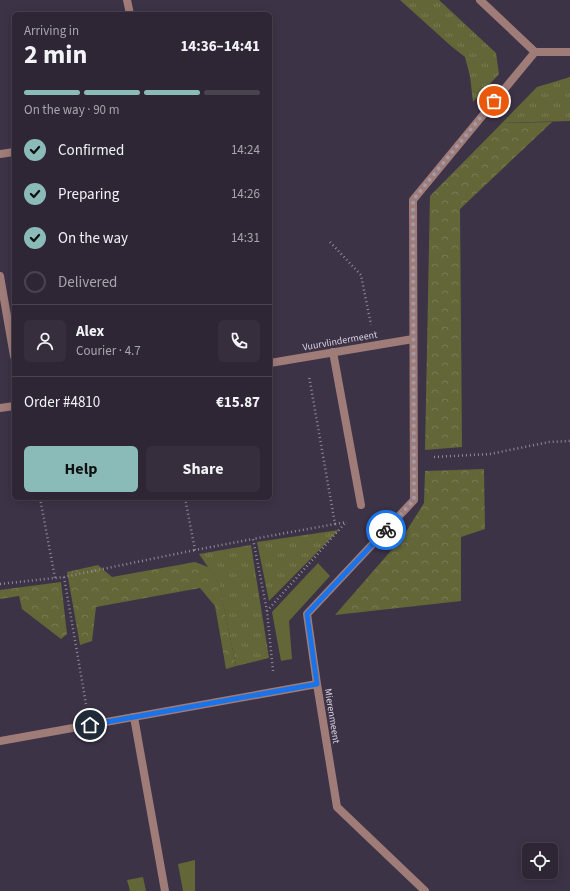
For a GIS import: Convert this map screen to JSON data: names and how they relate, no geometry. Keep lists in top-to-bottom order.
{
  "streets": {
    "street": ["Vuurvlindermeent", "Mierenmeent"]
  },
  "page": {
    "heading": ["2 min", "Arriving in", "14:36–14:41"],
    "panel": [
      "Alex",
      "Courier · 4.7",
      "Order #4810",
      "€15.87"
    ],
    "bar": "On the way · 90 m",
    "list": [
      ["Confirmed", "14:24"],
      ["Preparing", "14:26"],
      ["On the way", "14:31"],
      "Delivered"
    ],
    "buttons": ["Help", "Share"]
  }
}
